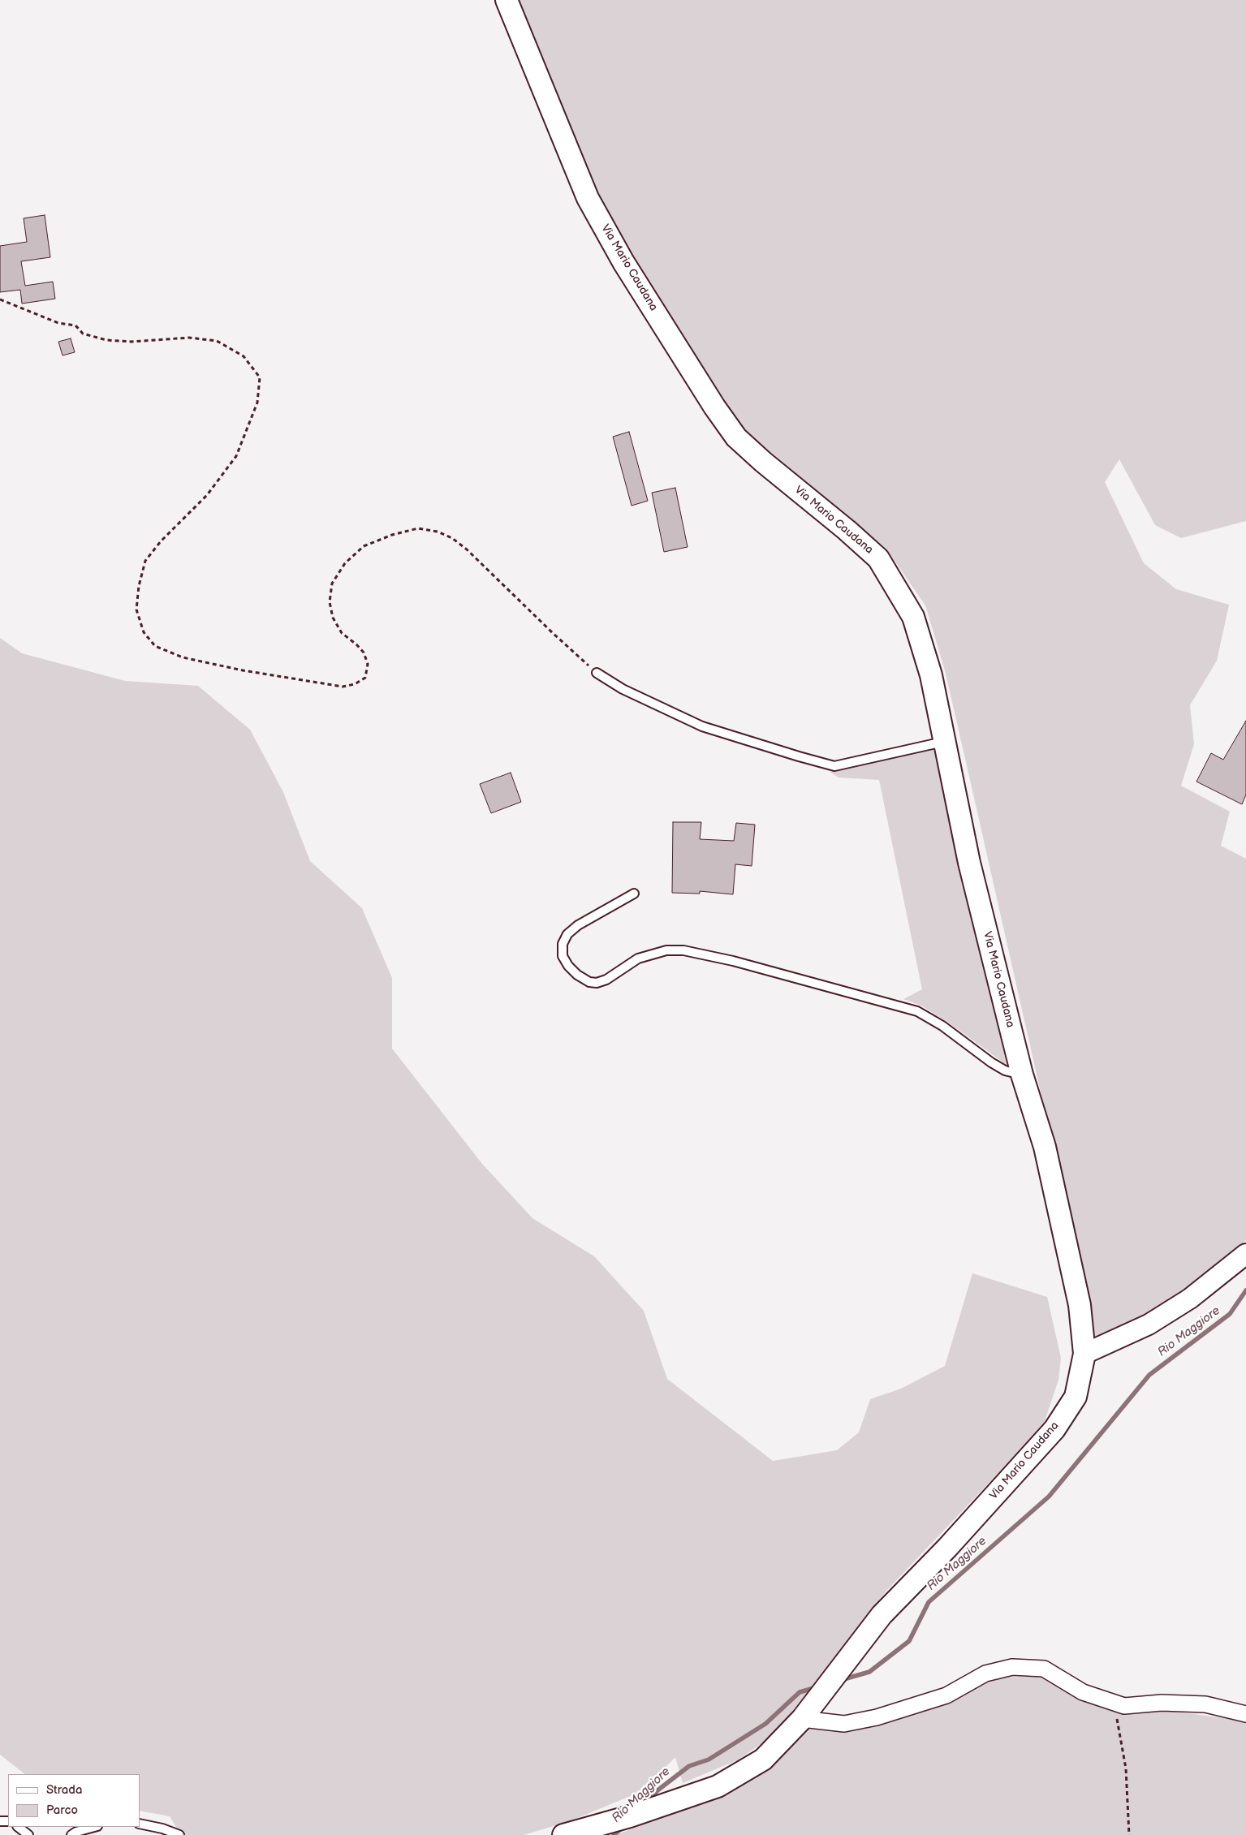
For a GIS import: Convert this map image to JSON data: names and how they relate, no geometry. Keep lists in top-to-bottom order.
{
  "streets": {
    "main road": ["Via Mario Caudana"]
  },
  "water": ["Rio Maggiore"],
  "legend": ["Strada", "Parco"]
}
